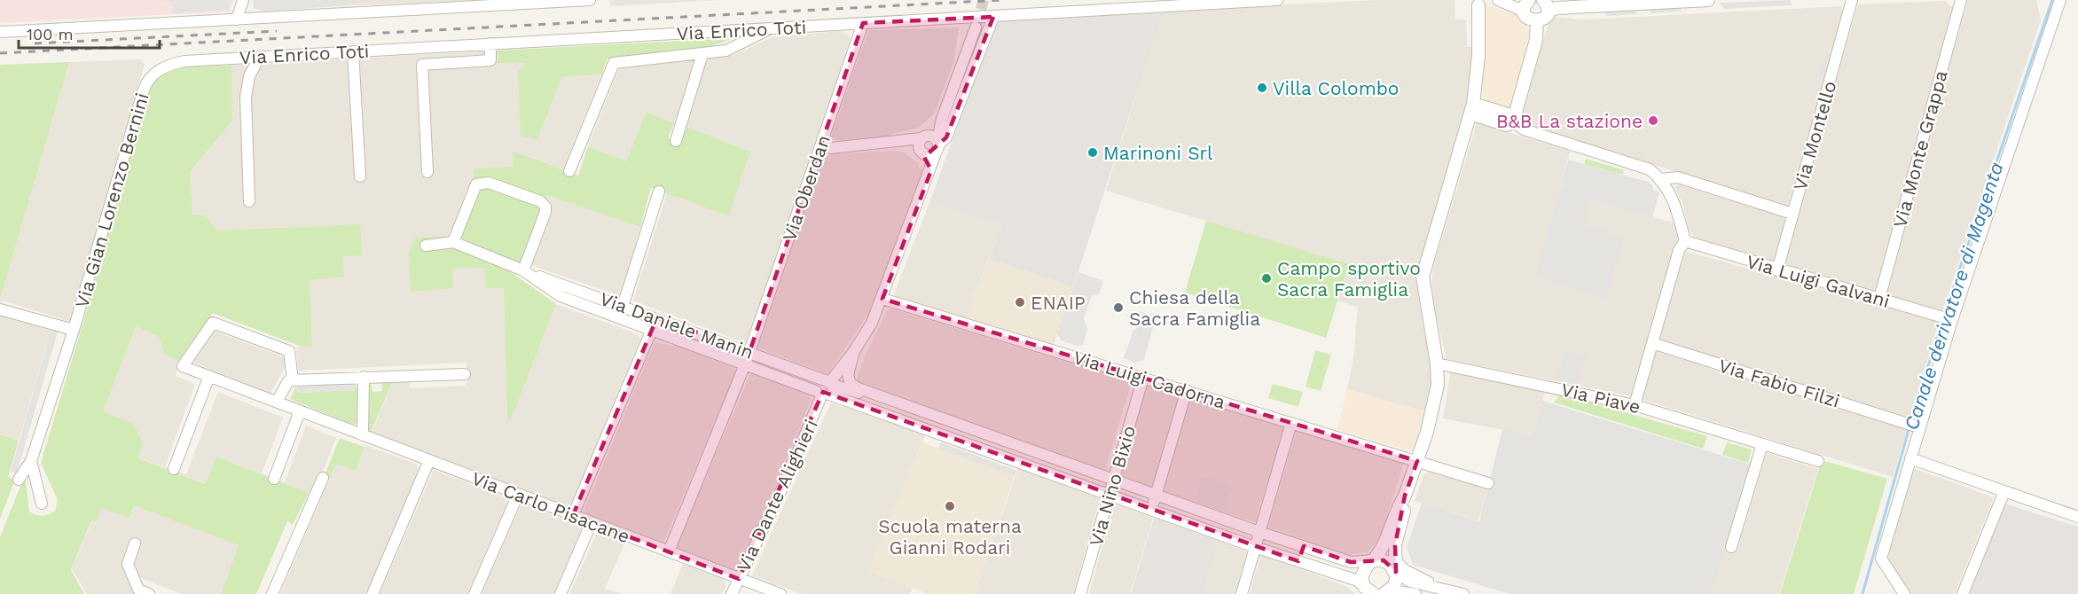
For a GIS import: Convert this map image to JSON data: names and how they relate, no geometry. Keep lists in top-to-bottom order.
{
  "streets": {
    "street": [
      "Via Enrico Toti",
      "Via Montello",
      "Via Monte Grappa",
      "Via Oberdan",
      "Via Gian Lorenzo Bernini",
      "Via Luigi Galvani",
      "Via Daniele Manin",
      "Via Luigi Cadorna",
      "Via Fabio Filzi",
      "Via Piave",
      "Via Nino Bixio",
      "Via Dante Alighieri",
      "Via Carlo Pisacane"
    ]
  },
  "crossings": [
    ["Via Enrico Toti", "Via Oberdan"],
    ["Via Enrico Toti", "Via Gian Lorenzo Bernini"],
    ["Via Enrico Toti", "Via Dante Alighieri"],
    ["Via Montello", "Via Luigi Galvani"],
    ["Via Monte Grappa", "Via Luigi Galvani"],
    ["Via Oberdan", "Via Daniele Manin"],
    ["Via Oberdan", "Via Carlo Pisacane"],
    ["Via Daniele Manin", "Via Dante Alighieri"],
    ["Via Luigi Cadorna", "Via Nino Bixio"],
    ["Via Luigi Cadorna", "Via Dante Alighieri"],
    ["Via Dante Alighieri", "Via Carlo Pisacane"]
  ],
  "water": ["Canale derivatore di Magenta"],
  "places": [
    "Villa Colombo",
    "B&B La stazione",
    "Marinoni Srl",
    "Campo sportivo Sacra Famiglia",
    "ENAIP",
    "Chiesa della Sacra Famiglia",
    "Scuola materna Gianni Rodari"
  ],
  "scale_bar": "100 m"
}
